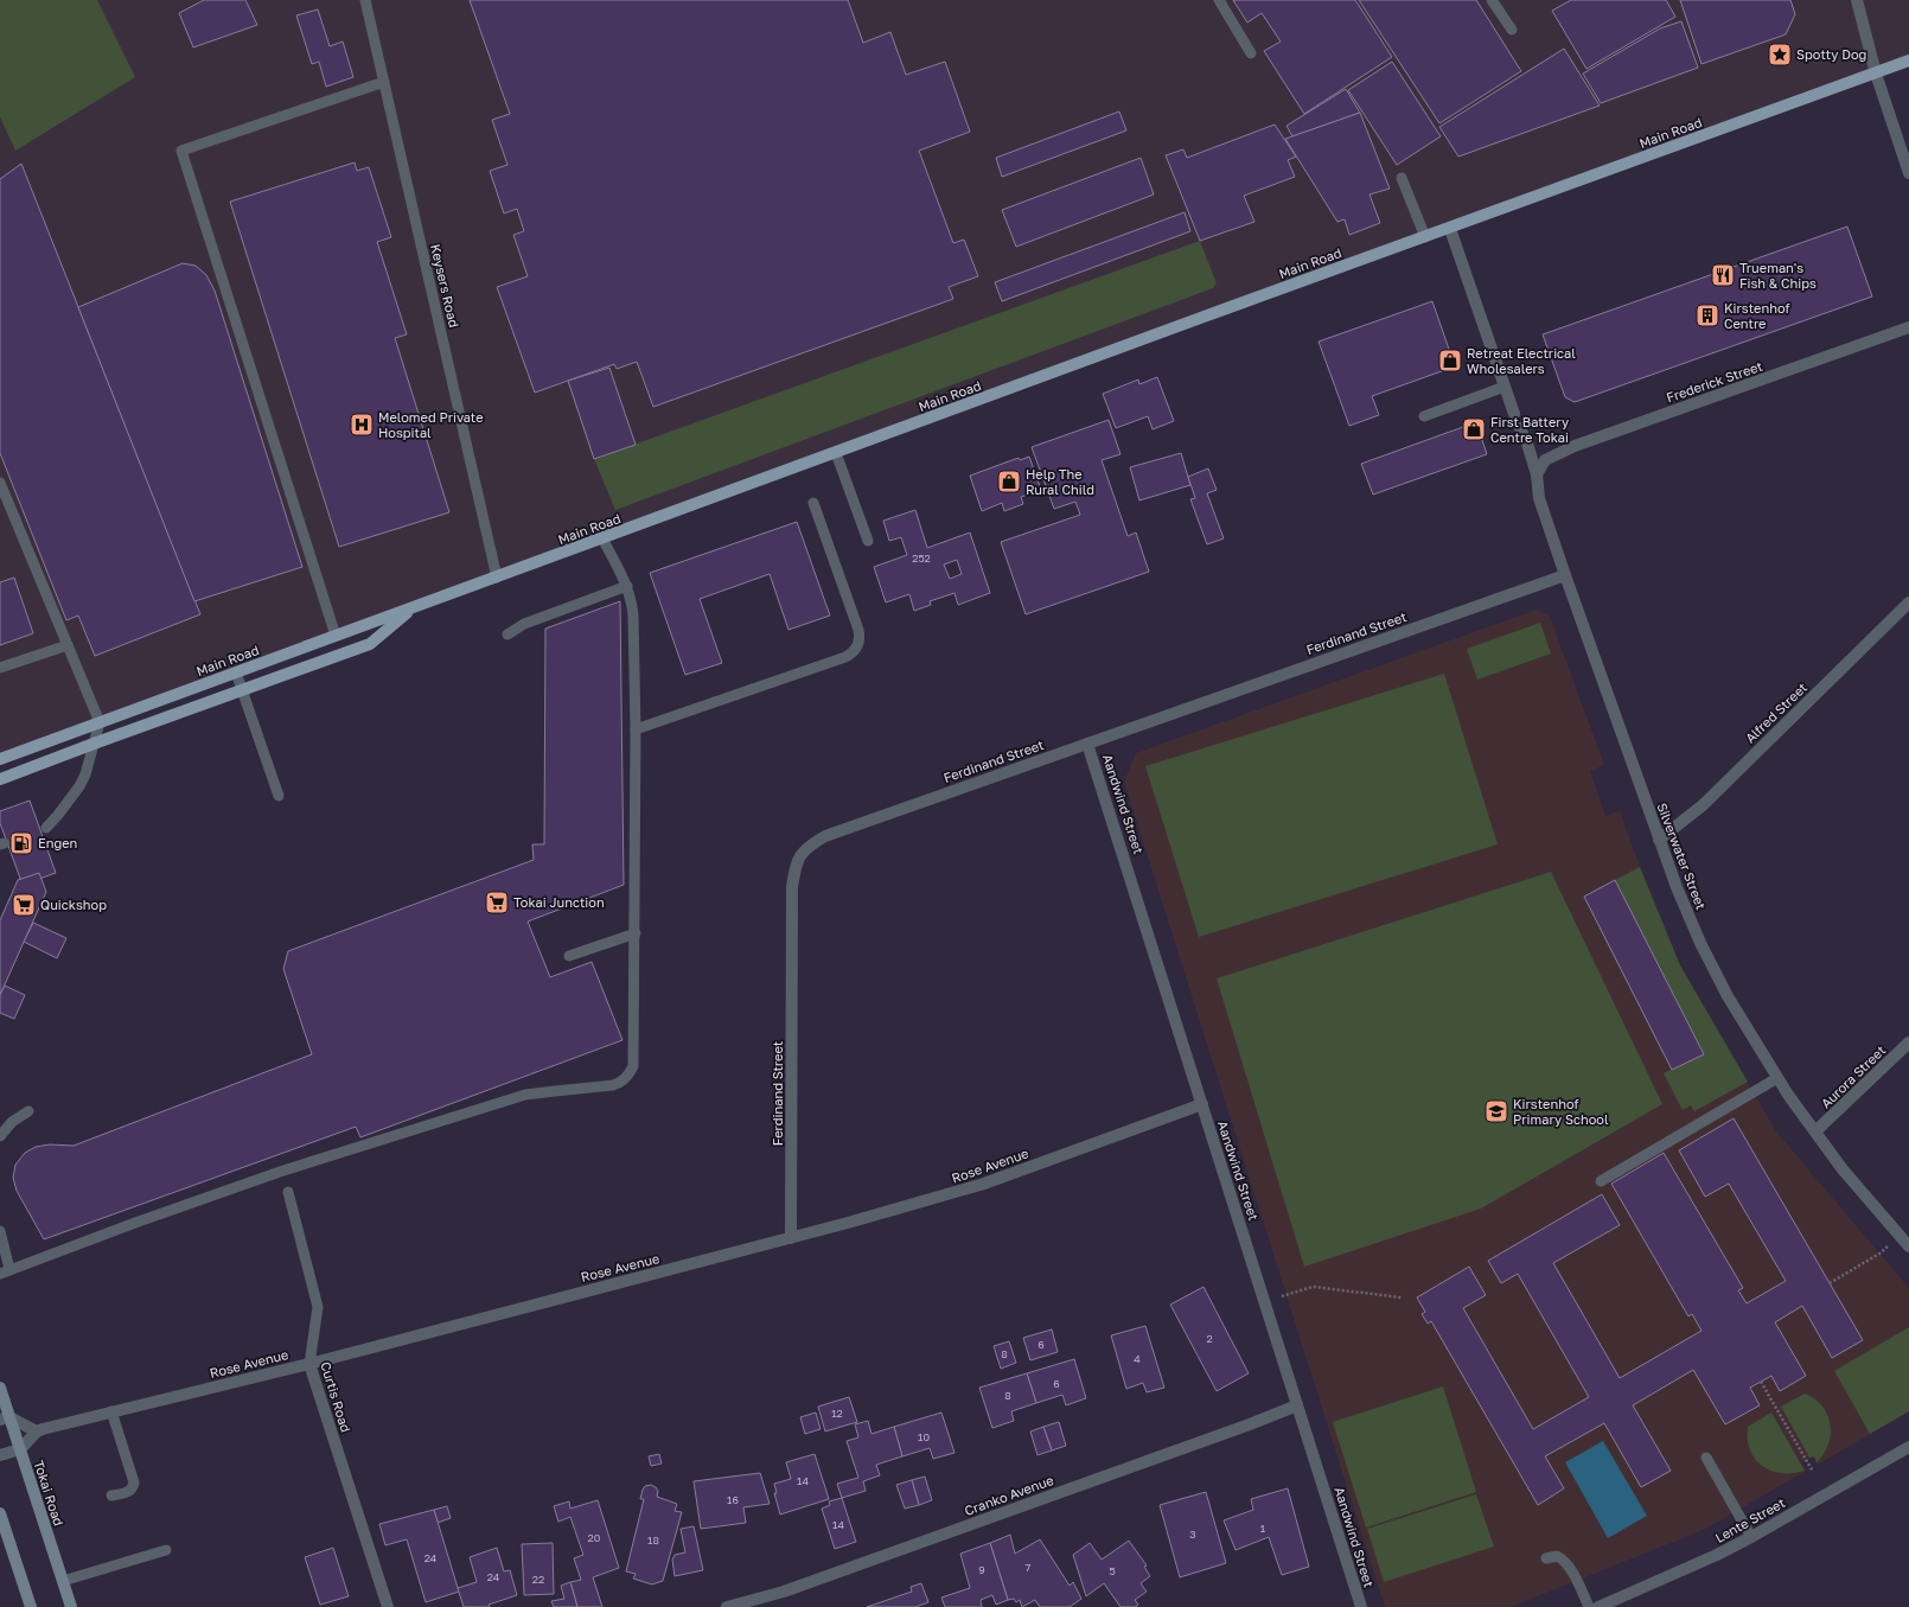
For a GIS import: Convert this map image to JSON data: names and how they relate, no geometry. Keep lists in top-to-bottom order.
{
  "streets": {
    "main road": ["Main Road", "Tokai Road"],
    "street": [
      "Frederick Street",
      "Ferdinand Street",
      "Alfred Street",
      "Aandwind Street",
      "Silverwater Street",
      "Aurora Street",
      "Rose Avenue",
      "Curtis Road",
      "Cranko Avenue",
      "Lente Street"
    ],
    "lane": ["Keysers Road"]
  },
  "crossings": [
    ["Main Road", "Keysers Road"],
    ["Frederick Street", "Silverwater Street"],
    ["Ferdinand Street", "Aandwind Street"],
    ["Ferdinand Street", "Silverwater Street"],
    ["Ferdinand Street", "Rose Avenue"],
    ["Alfred Street", "Silverwater Street"],
    ["Aandwind Street", "Rose Avenue"],
    ["Aandwind Street", "Cranko Avenue"],
    ["Silverwater Street", "Aurora Street"],
    ["Rose Avenue", "Curtis Road"]
  ],
  "places": {
    "place": ["Spotty Dog"],
    "restaurant": ["Trueman's Fish & Chips"],
    "building": ["Kirstenhof Centre"],
    "shop": ["Retreat Electrical Wholesalers", "First Battery Centre Tokai", "Help The Rural Child"],
    "hospital": ["Melomed Private Hospital"],
    "fuel station": ["Engen"],
    "supermarket": ["Tokai Junction", "Quickshop"],
    "school or university": ["Kirstenhof Primary School"]
  },
  "house_numbers": [
    "252",
    "2",
    "6",
    "8",
    "4",
    "6",
    "8",
    "12",
    "10",
    "14",
    "16",
    "14",
    "1",
    "3",
    "20",
    "18",
    "24",
    "7",
    "9",
    "5",
    "24",
    "22"
  ]
}
